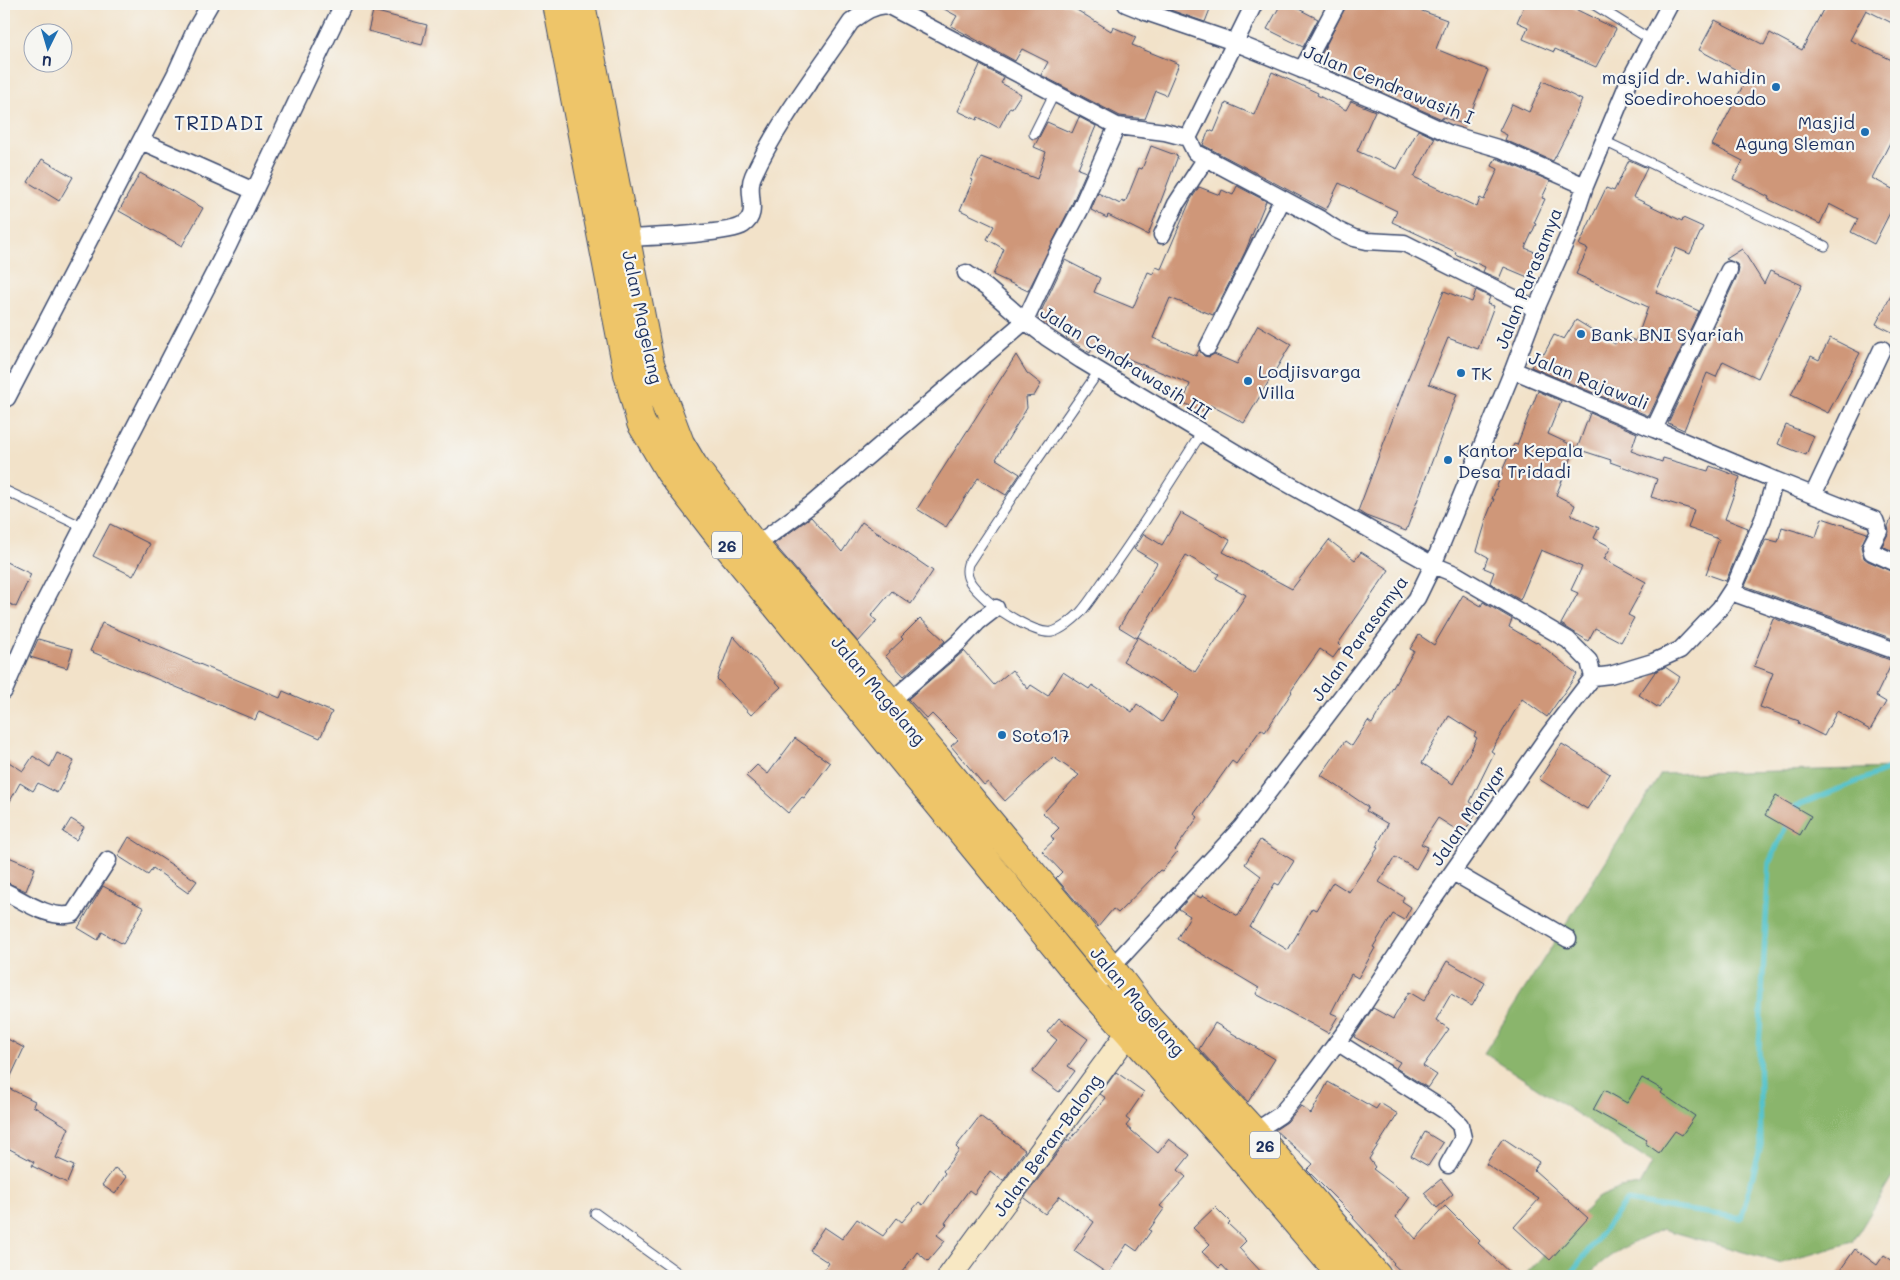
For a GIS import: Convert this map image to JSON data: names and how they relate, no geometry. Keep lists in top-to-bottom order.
{
  "streets": {
    "highway": ["Jalan Magelang", "26"],
    "main road": ["Jalan Beran-Balong"],
    "street": [
      "Jalan Cendrawasih I",
      "Jalan Parasamya",
      "Jalan Cendrawasih III",
      "Jalan Rajawali",
      "Jalan Manyar"
    ]
  },
  "crossings": [
    ["Jalan Cendrawasih I", "Jalan Parasamya"],
    ["Jalan Parasamya", "Jalan Magelang"],
    ["Jalan Parasamya", "Jalan Cendrawasih III"],
    ["Jalan Parasamya", "Jalan Rajawali"],
    ["Jalan Magelang", "Jalan Cendrawasih III"],
    ["Jalan Magelang", "Jalan Manyar"],
    ["Jalan Magelang", "Jalan Beran-Balong"]
  ],
  "districts": ["TRIDADI"],
  "places": [
    "masjid dr. Wahidin Soedirohoesodo",
    "Masjid Agung Sleman",
    "Bank BNI Syariah",
    "TK",
    "Lodjisvarga Villa",
    "Kantor Kepala Desa Tridadi",
    "Soto17"
  ],
  "north": "bottom"
}
